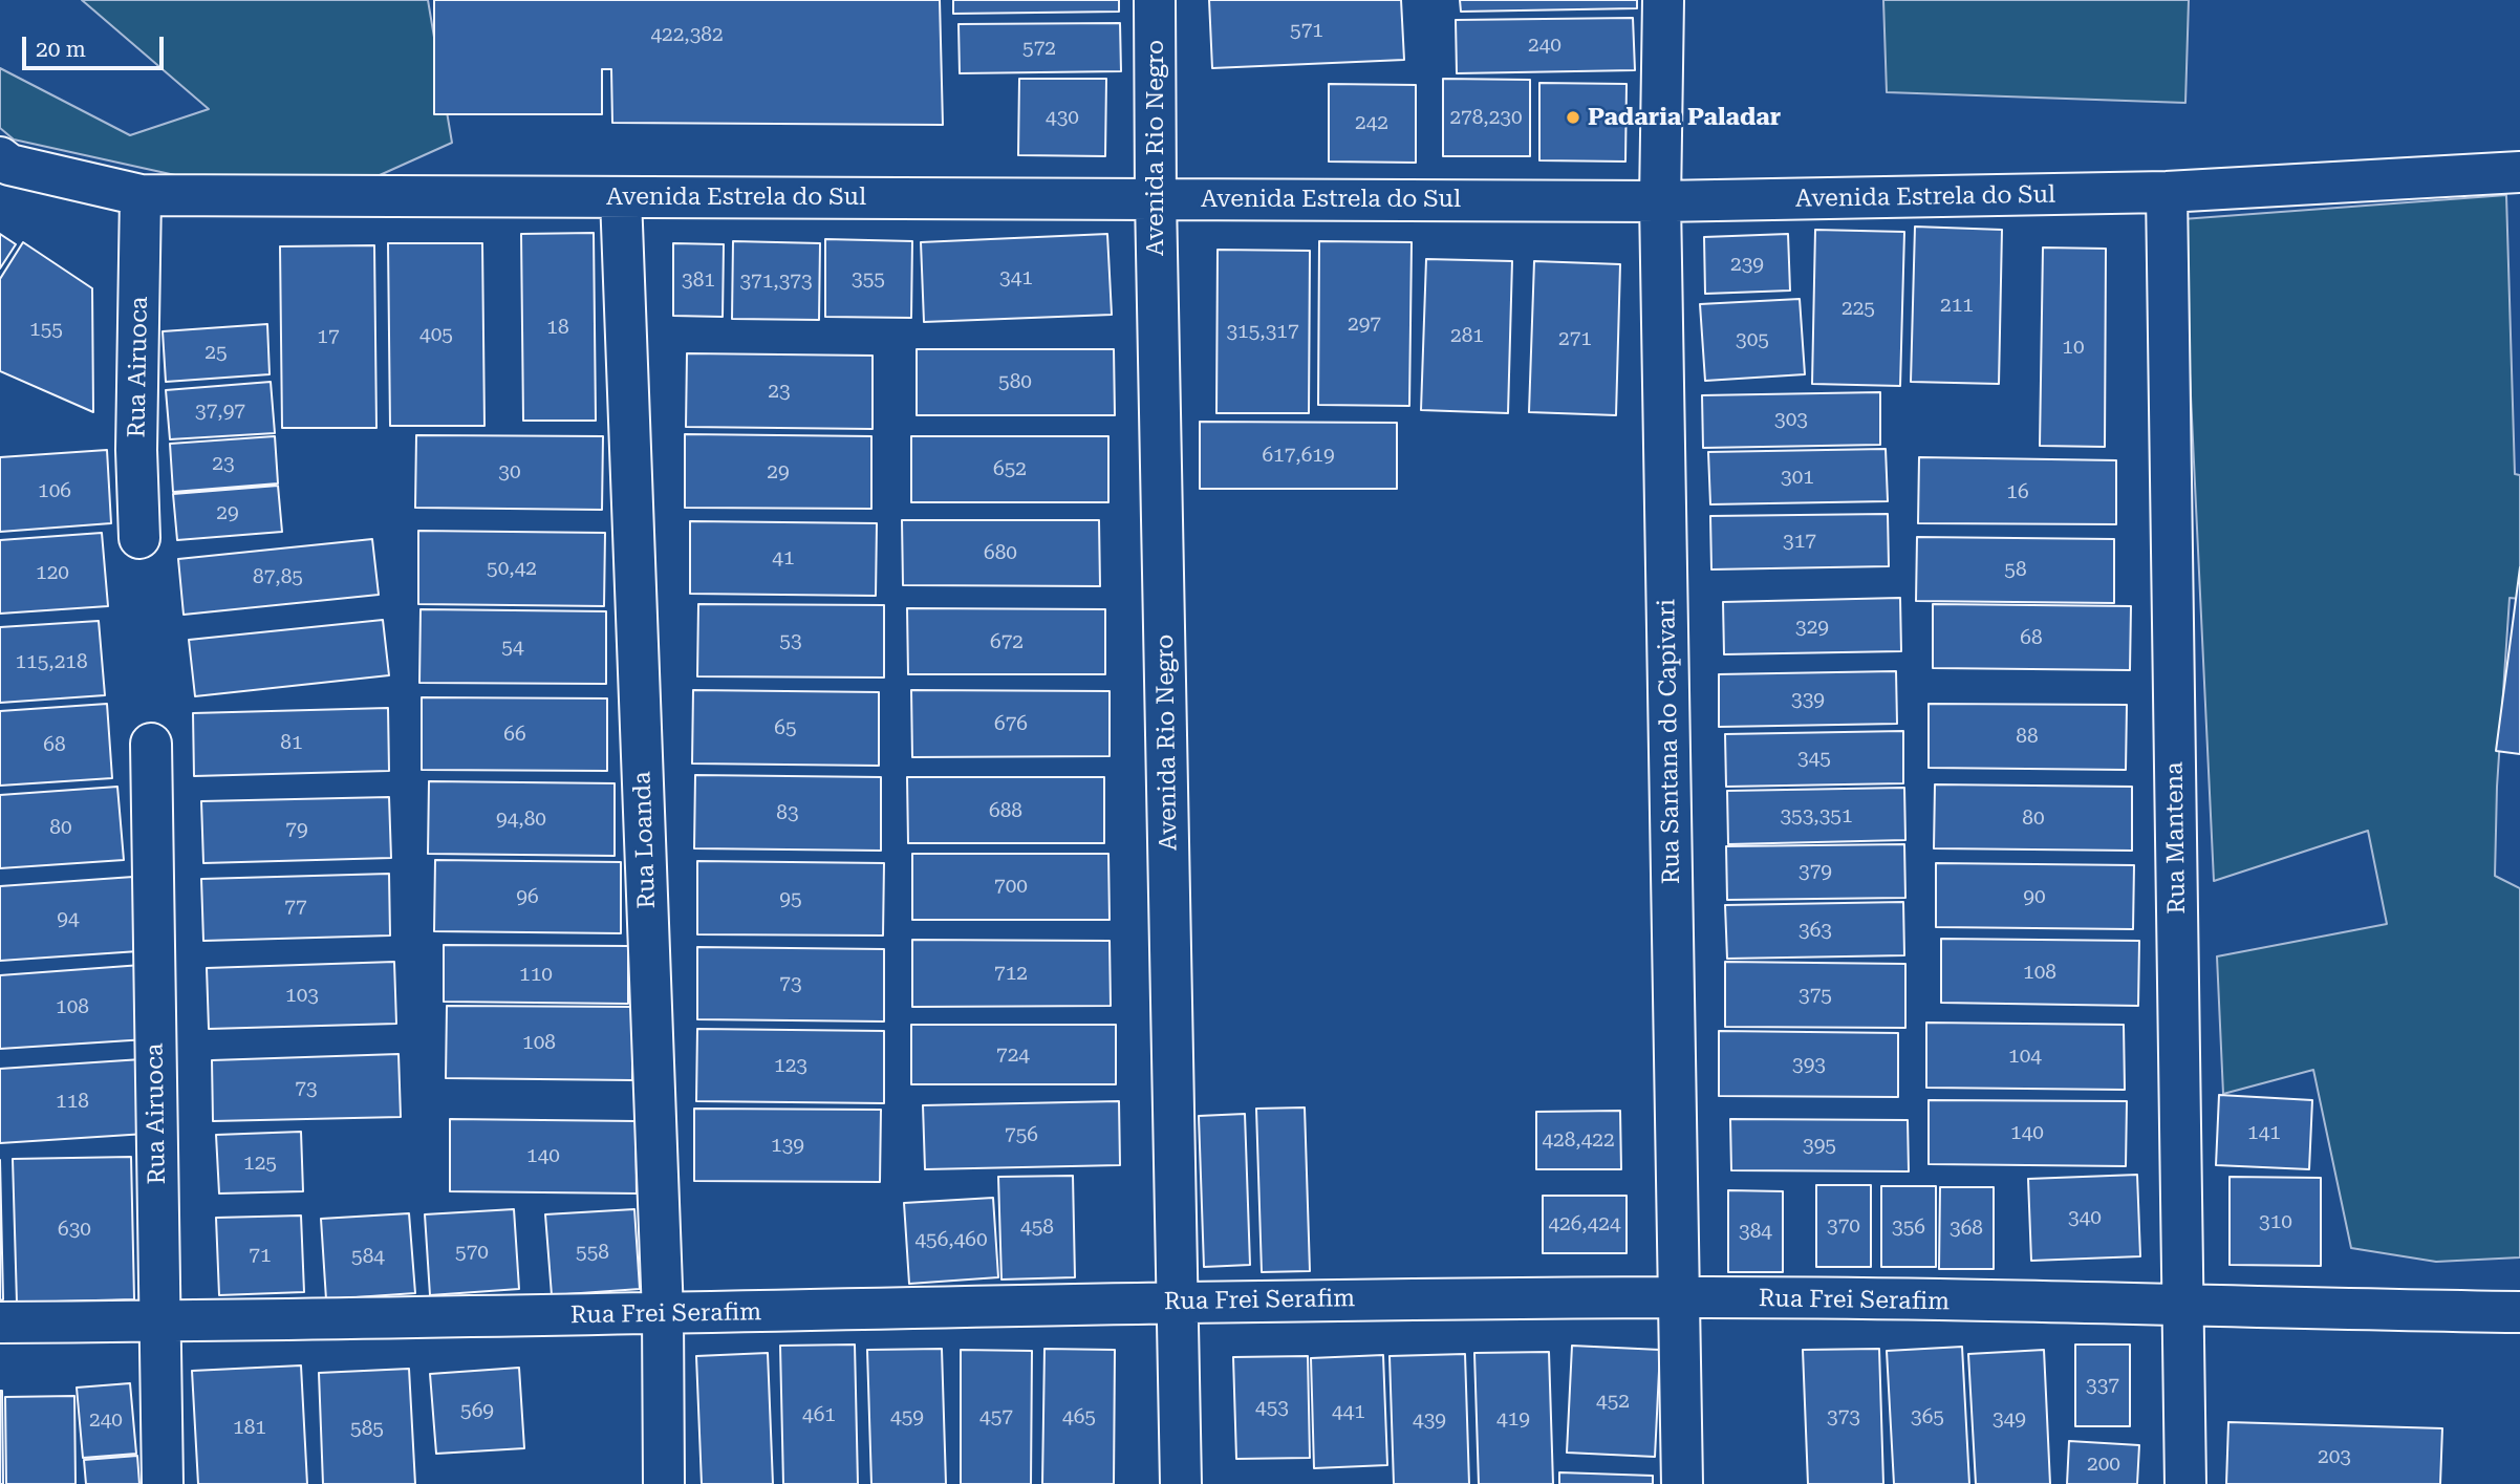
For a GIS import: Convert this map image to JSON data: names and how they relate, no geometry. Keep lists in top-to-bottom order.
{
  "streets": {
    "street": [
      "Avenida Rio Negro",
      "Avenida Estrela do Sul",
      "Rua Airuoca",
      "Rua Santana do Capivari",
      "Rua Mantena",
      "Rua Loanda",
      "Rua Frei Serafim"
    ]
  },
  "crossings": [
    ["Avenida Rio Negro", "Avenida Estrela do Sul"],
    ["Avenida Rio Negro", "Rua Frei Serafim"],
    ["Avenida Estrela do Sul", "Rua Airuoca"],
    ["Avenida Estrela do Sul", "Rua Santana do Capivari"],
    ["Avenida Estrela do Sul", "Rua Mantena"],
    ["Avenida Estrela do Sul", "Rua Loanda"],
    ["Rua Airuoca", "Rua Frei Serafim"],
    ["Rua Santana do Capivari", "Rua Frei Serafim"],
    ["Rua Mantena", "Rua Frei Serafim"],
    ["Rua Loanda", "Rua Frei Serafim"]
  ],
  "places": ["Padaria Paladar"],
  "house_numbers": [
    "571",
    "422,382",
    "240",
    "572",
    "430",
    "278,230",
    "242",
    "239",
    "341",
    "355",
    "381",
    "371,373",
    "211",
    "225",
    "297",
    "18",
    "155",
    "315,317",
    "405",
    "281",
    "17",
    "271",
    "305",
    "10",
    "25",
    "580",
    "23",
    "37,97",
    "303",
    "617,619",
    "23",
    "652",
    "30",
    "29",
    "301",
    "106",
    "16",
    "29",
    "317",
    "680",
    "41",
    "50,42",
    "58",
    "120",
    "87,85",
    "329",
    "68",
    "53",
    "672",
    "54",
    "115,218",
    "339",
    "676",
    "65",
    "66",
    "88",
    "81",
    "68",
    "345",
    "688",
    "83",
    "353,351",
    "80",
    "94,80",
    "80",
    "79",
    "379",
    "700",
    "96",
    "90",
    "95",
    "77",
    "94",
    "363",
    "108",
    "712",
    "110",
    "73",
    "103",
    "375",
    "108",
    "108",
    "724",
    "104",
    "393",
    "123",
    "73",
    "118",
    "140",
    "141",
    "756",
    "428,422",
    "139",
    "395",
    "140",
    "125",
    "340",
    "310",
    "426,424",
    "370",
    "458",
    "356",
    "368",
    "630",
    "384",
    "456,460",
    "570",
    "558",
    "71",
    "584",
    "337",
    "452",
    "453",
    "569",
    "441",
    "461",
    "459",
    "457",
    "465",
    "373",
    "365",
    "419",
    "349",
    "240",
    "439",
    "181",
    "585",
    "203",
    "200"
  ],
  "scale_bar": "20 m"
}
